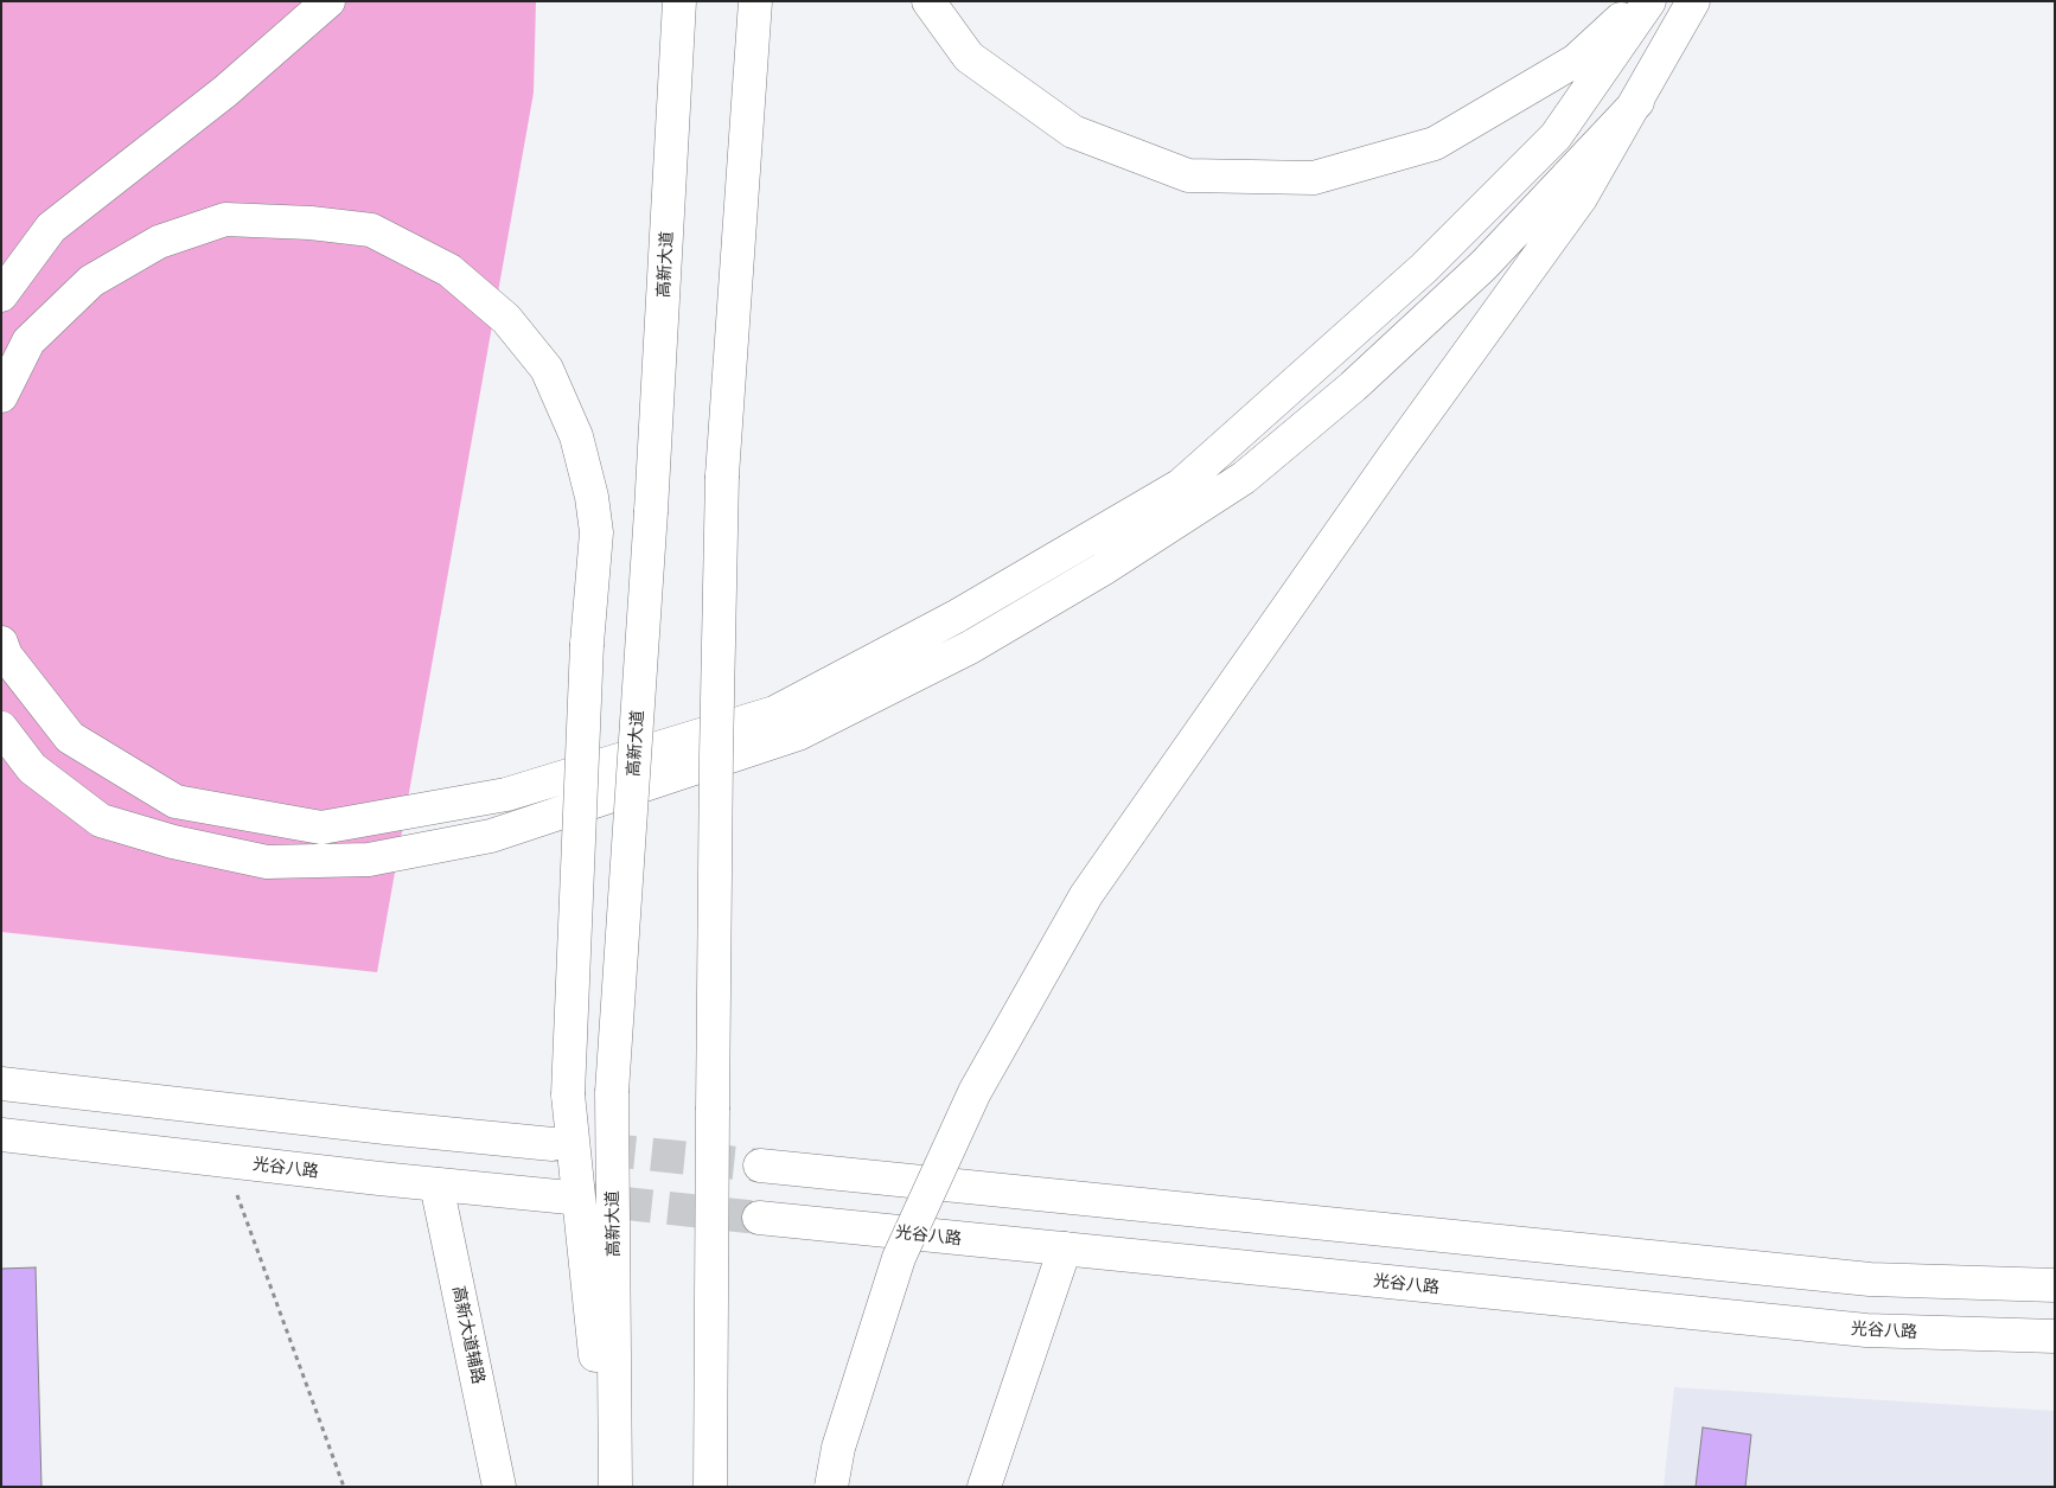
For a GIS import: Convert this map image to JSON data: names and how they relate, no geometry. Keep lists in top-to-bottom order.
{
  "streets": {
    "main road": ["高新大道", "光谷八路", "高新大道辅路"]
  },
  "crossings": [
    ["光谷八路", "高新大道辅路"]
  ]
}
